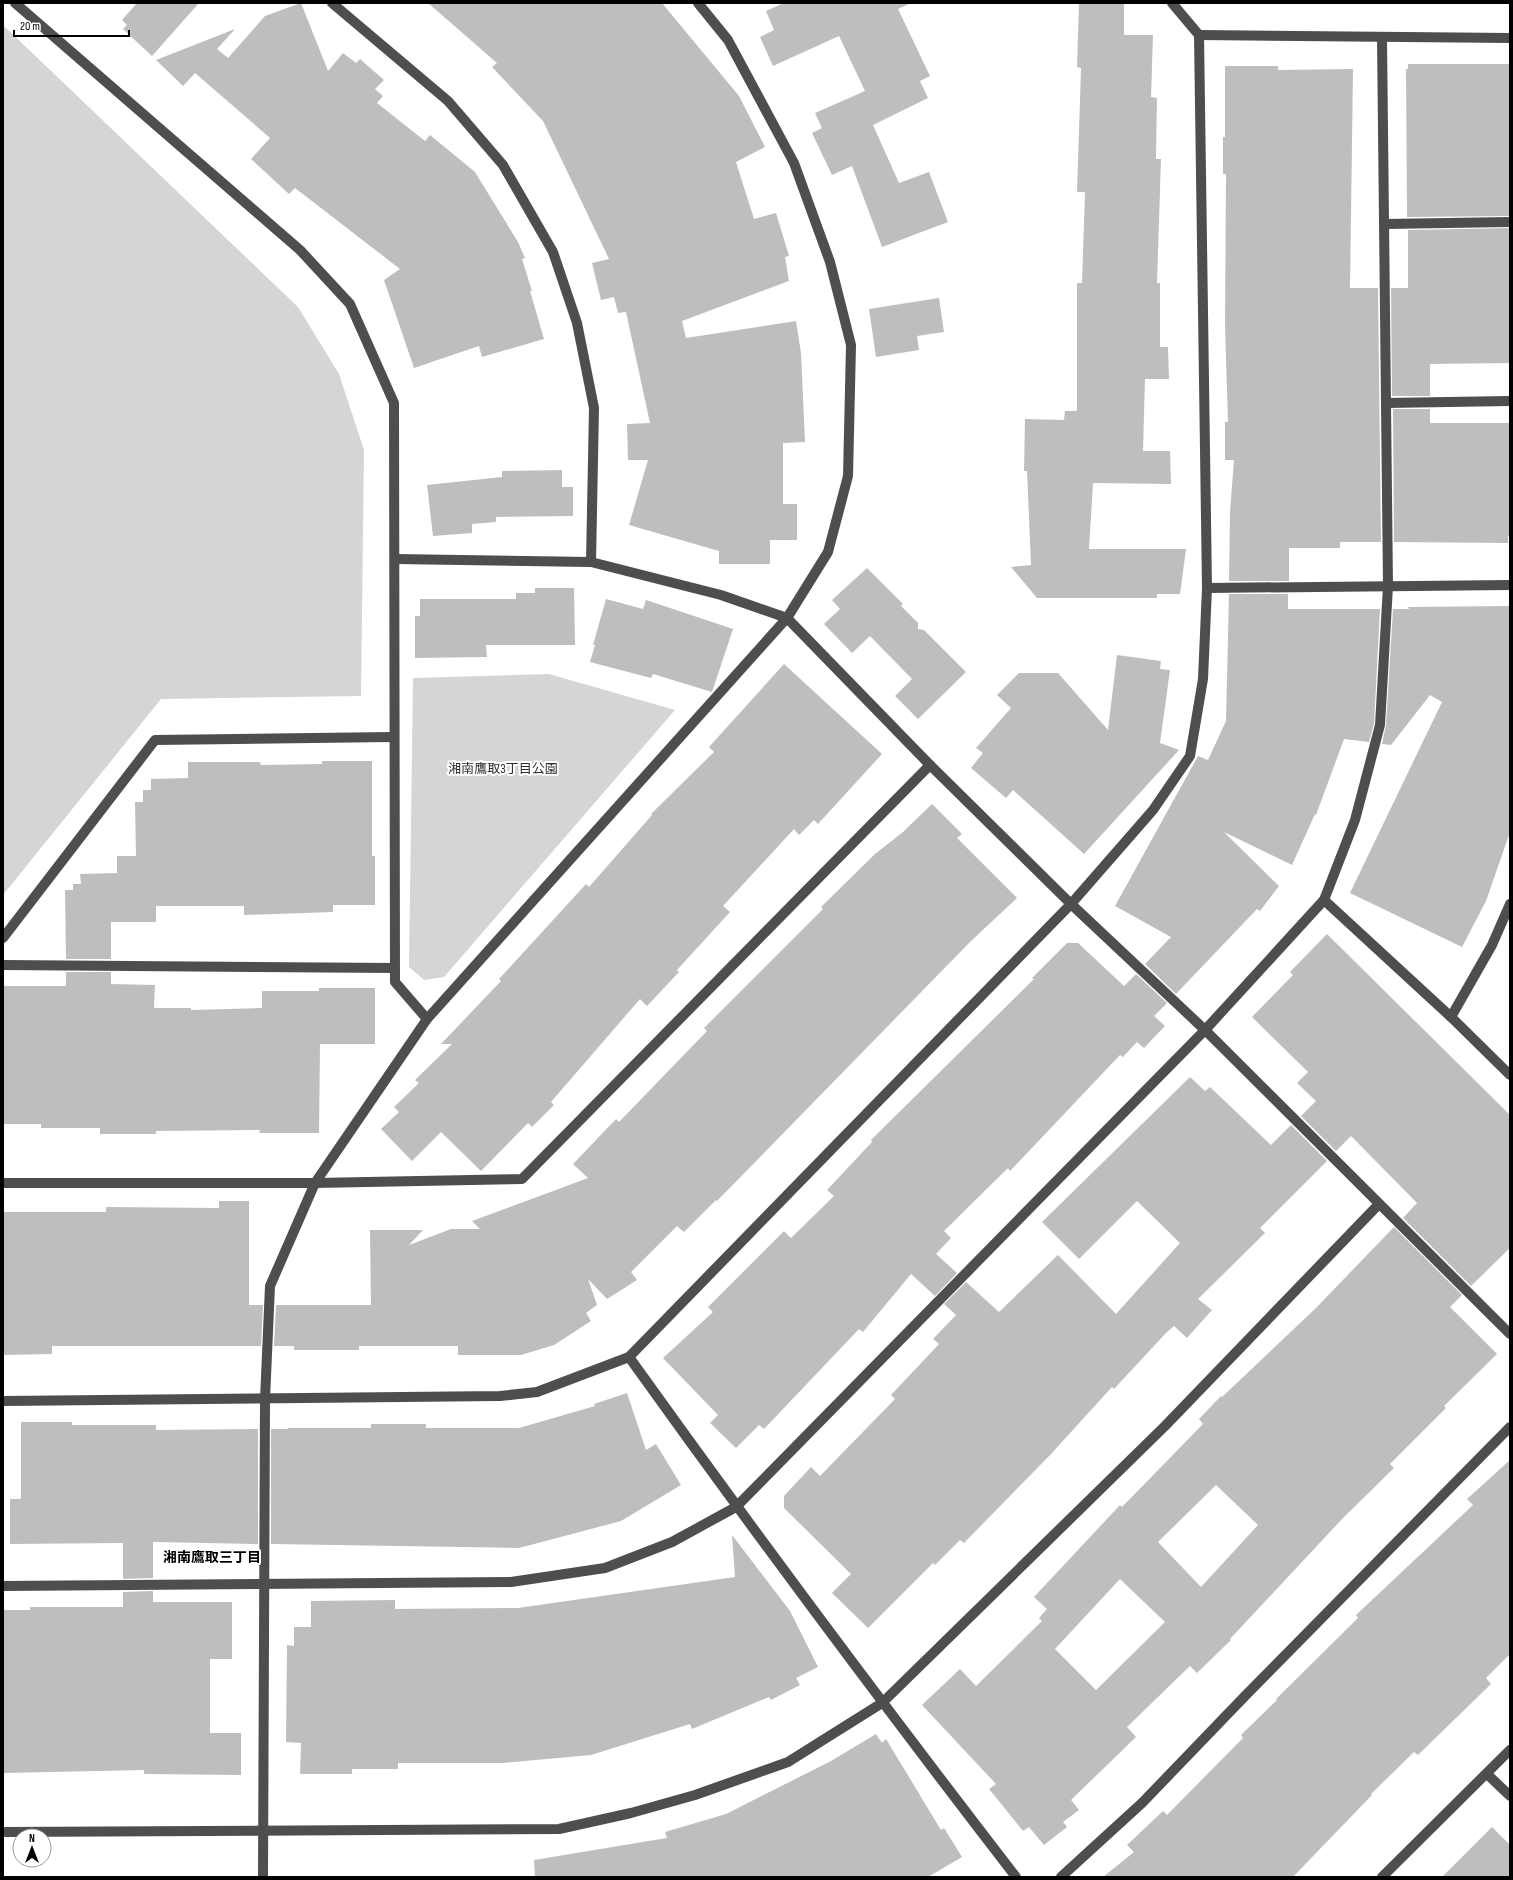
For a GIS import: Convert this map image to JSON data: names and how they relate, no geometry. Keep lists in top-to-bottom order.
{
  "districts": ["湘南鷹取三丁目"],
  "parks": ["湘南鷹取3丁目公園"],
  "scale_bar": "20 m",
  "north": "top"
}
